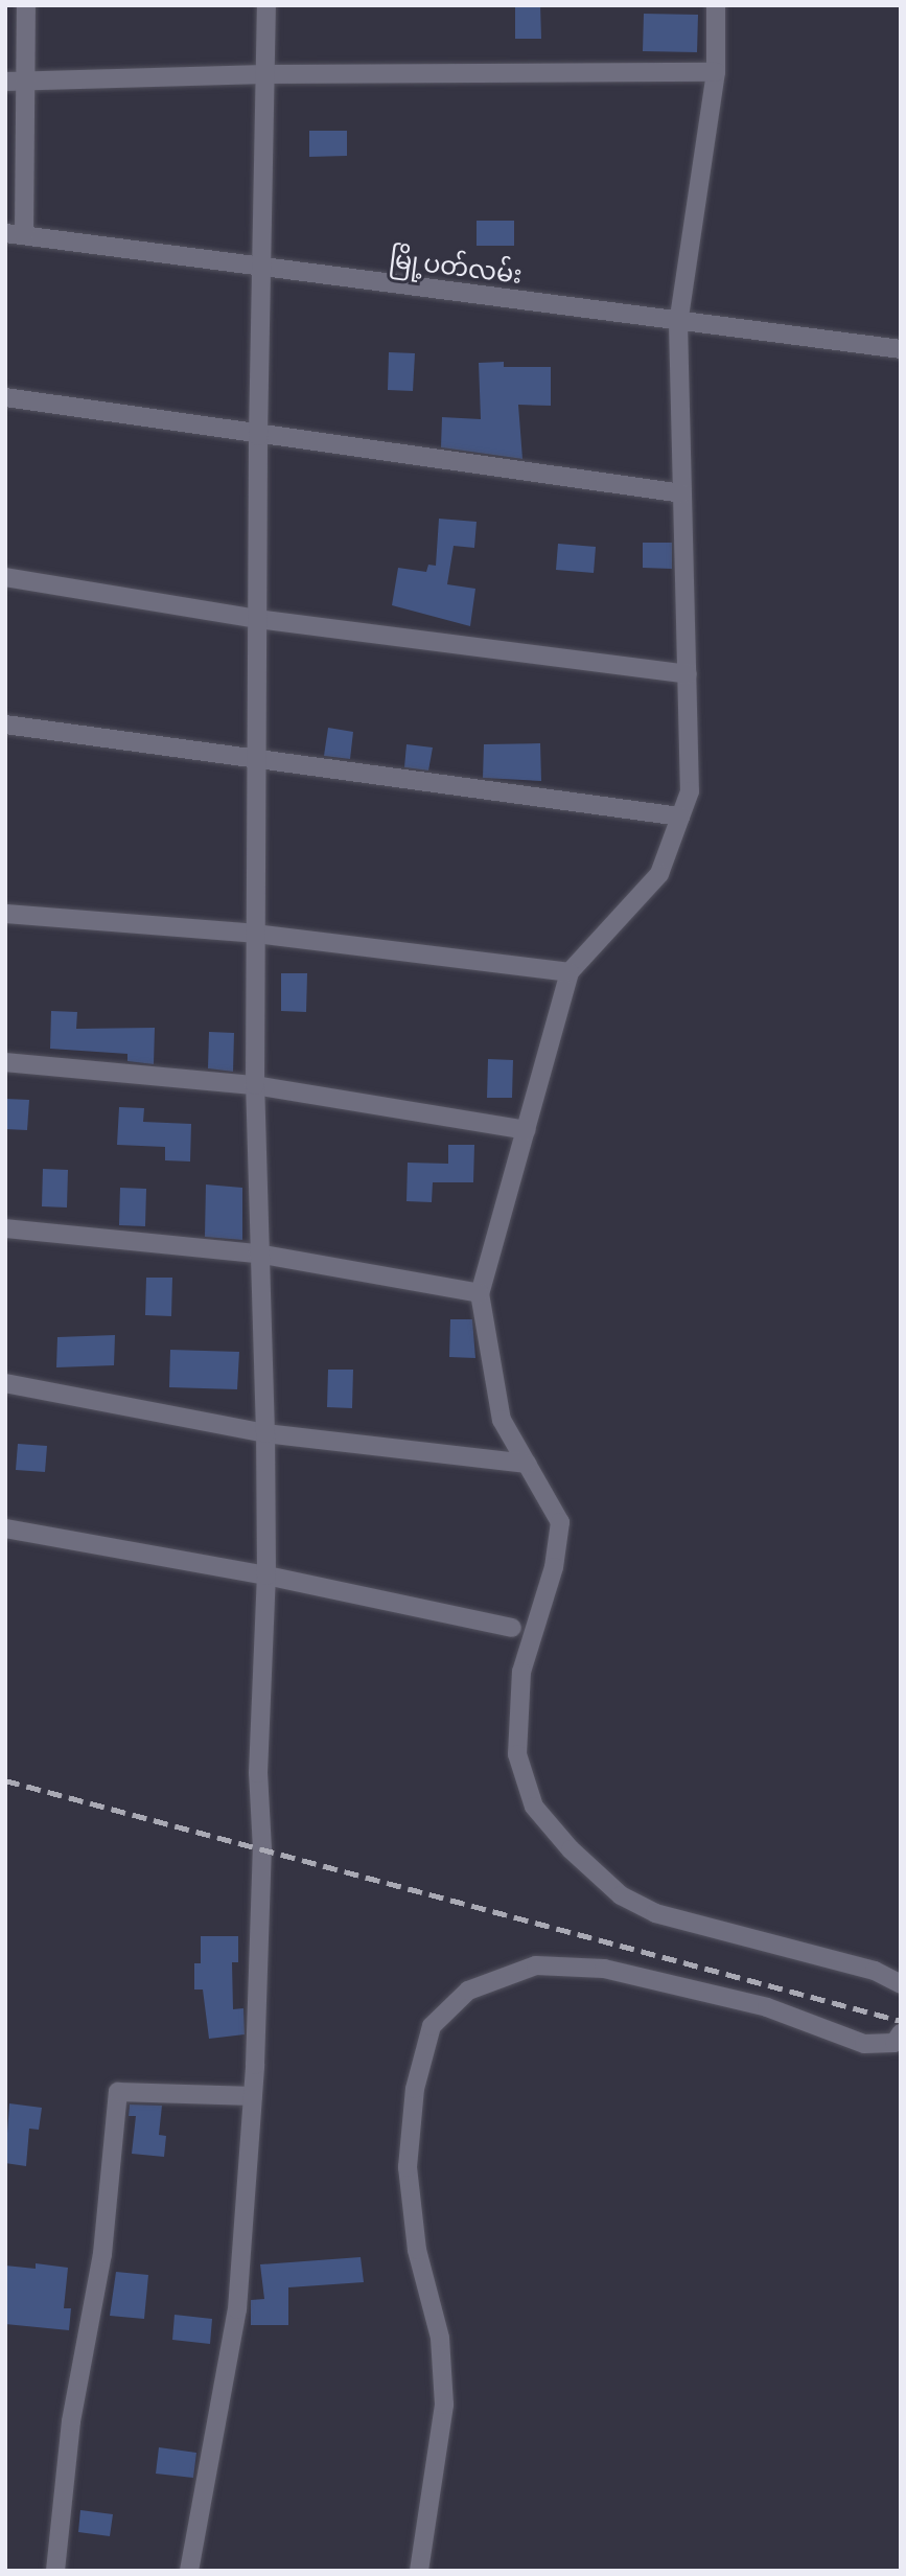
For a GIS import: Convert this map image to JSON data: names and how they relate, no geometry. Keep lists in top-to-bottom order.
{
  "streets": {
    "street": ["မြို့ပတ်လမ်း"]
  }
}
